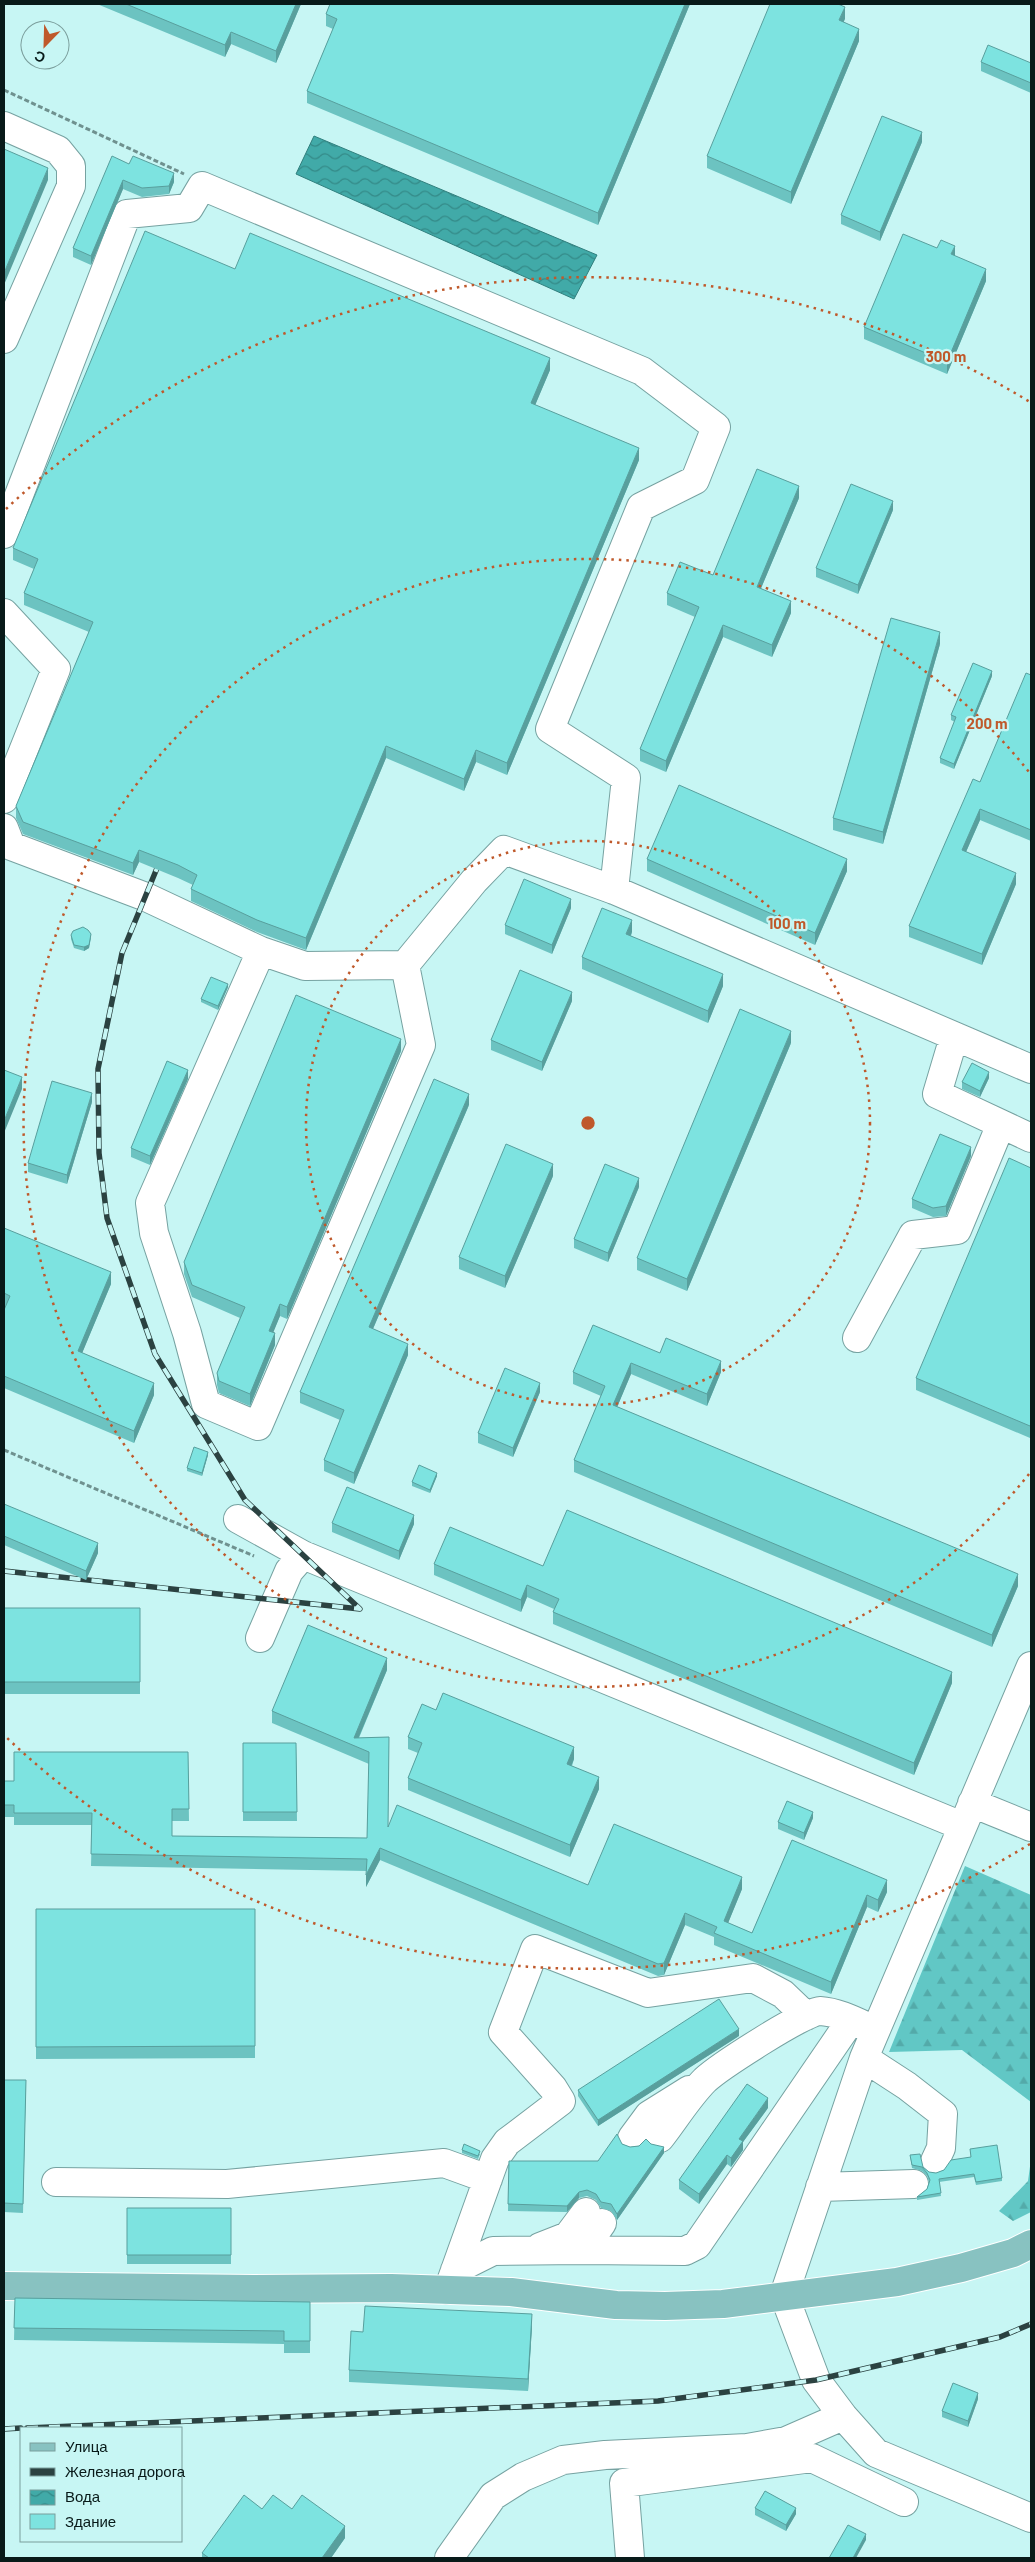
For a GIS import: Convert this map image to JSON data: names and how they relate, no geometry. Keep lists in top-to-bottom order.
{
  "legend": [
    "Улица",
    "Железная дорога",
    "Вода",
    "Здание"
  ],
  "north": "bottom left",
  "rings": ["300 m", "200 m", "100 m"]
}
